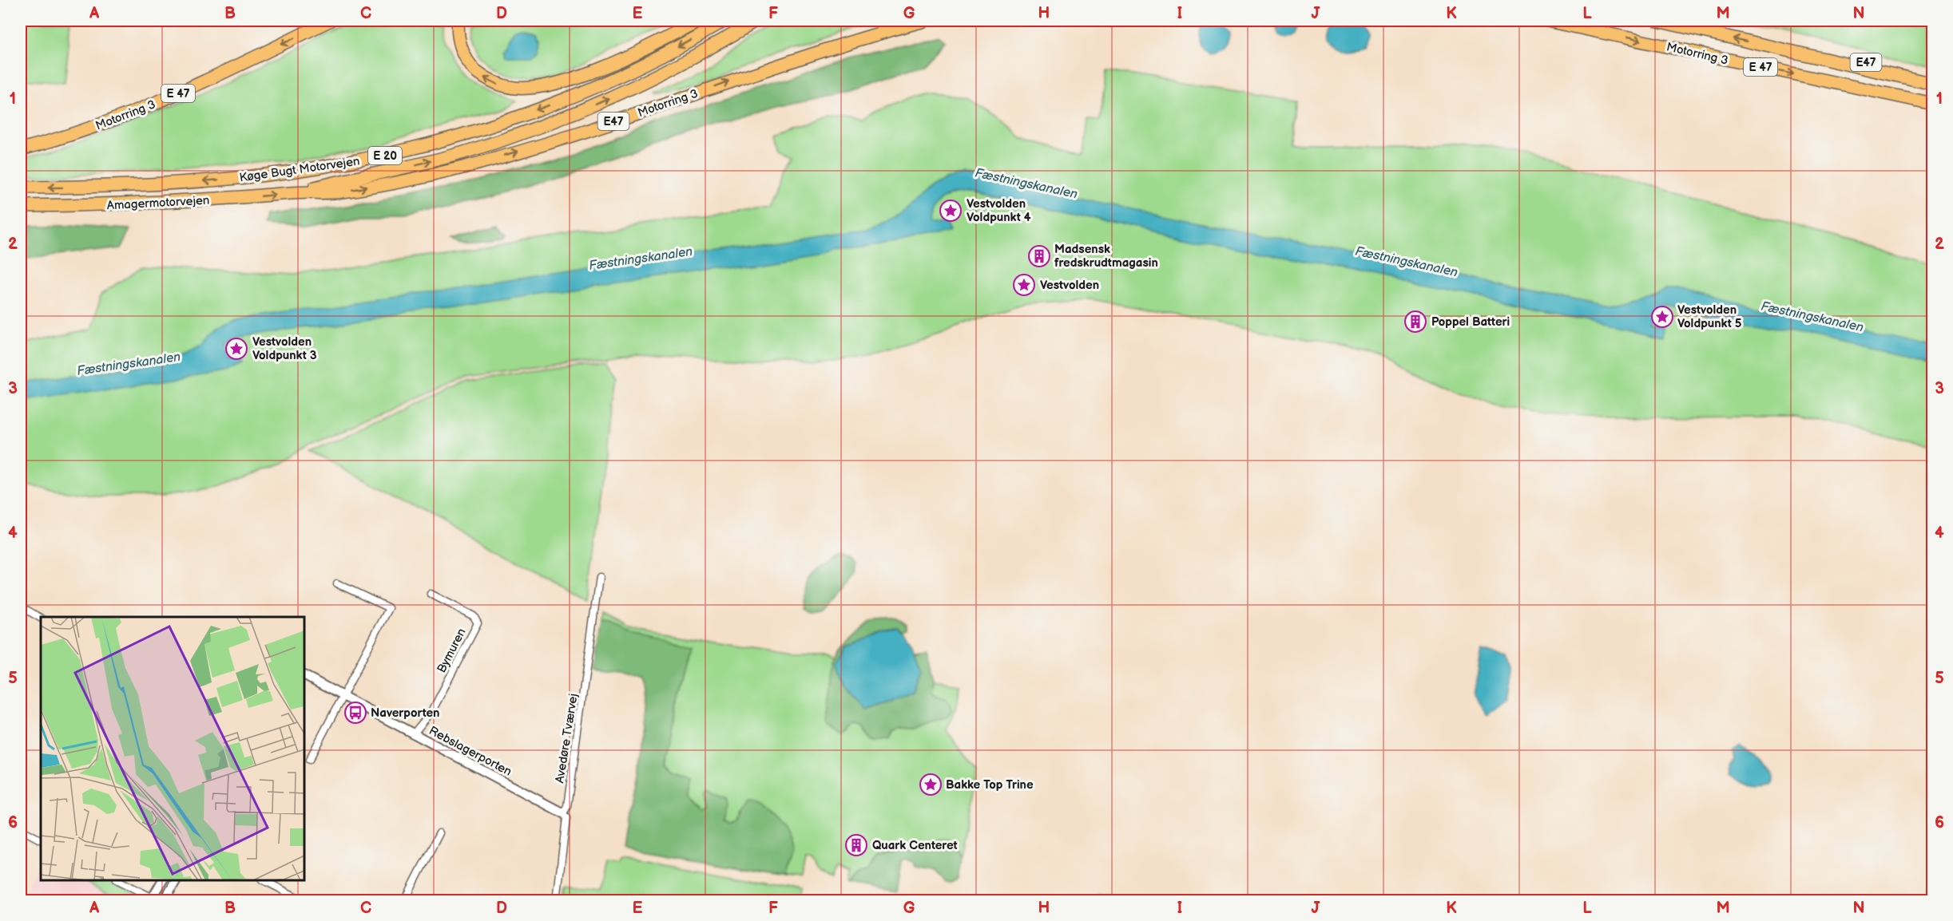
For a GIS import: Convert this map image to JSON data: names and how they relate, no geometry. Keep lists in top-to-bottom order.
{
  "streets": {
    "highway": [
      "Motorring 3",
      "E47",
      "E 47",
      "E 20",
      "Køge Bugt Motorvejen",
      "Amagermotorvejen"
    ],
    "street": ["Bymuren", "Avedøre Tværvej", "Rebslagerporten"]
  },
  "crossings": [
    ["Motorring 3", "E47"],
    ["Motorring 3", "Køge Bugt Motorvejen"],
    ["Motorring 3", "Amagermotorvejen"],
    ["Køge Bugt Motorvejen", "Amagermotorvejen"],
    ["Bymuren", "Rebslagerporten"],
    ["Avedøre Tværvej", "Rebslagerporten"]
  ],
  "one_way": ["Amagermotorvejen"],
  "water": ["Fæstningskanalen"],
  "places": {
    "place": [
      "Vestvolden Voldpunkt 4",
      "Vestvolden",
      "Vestvolden Voldpunkt 5",
      "Vestvolden Voldpunkt 3",
      "Bakke Top Trine"
    ],
    "building": ["Madsensk fredskrudtmagasin", "Poppel Batteri", "Quark Centeret"],
    "bus stop": ["Naverporten"]
  },
  "grid": {
    "columns": [
      "A",
      "B",
      "C",
      "D",
      "E",
      "F",
      "G",
      "H",
      "I",
      "J",
      "K",
      "L",
      "M",
      "N"
    ],
    "rows": [
      "1",
      "2",
      "3",
      "4",
      "5",
      "6"
    ]
  }
}
